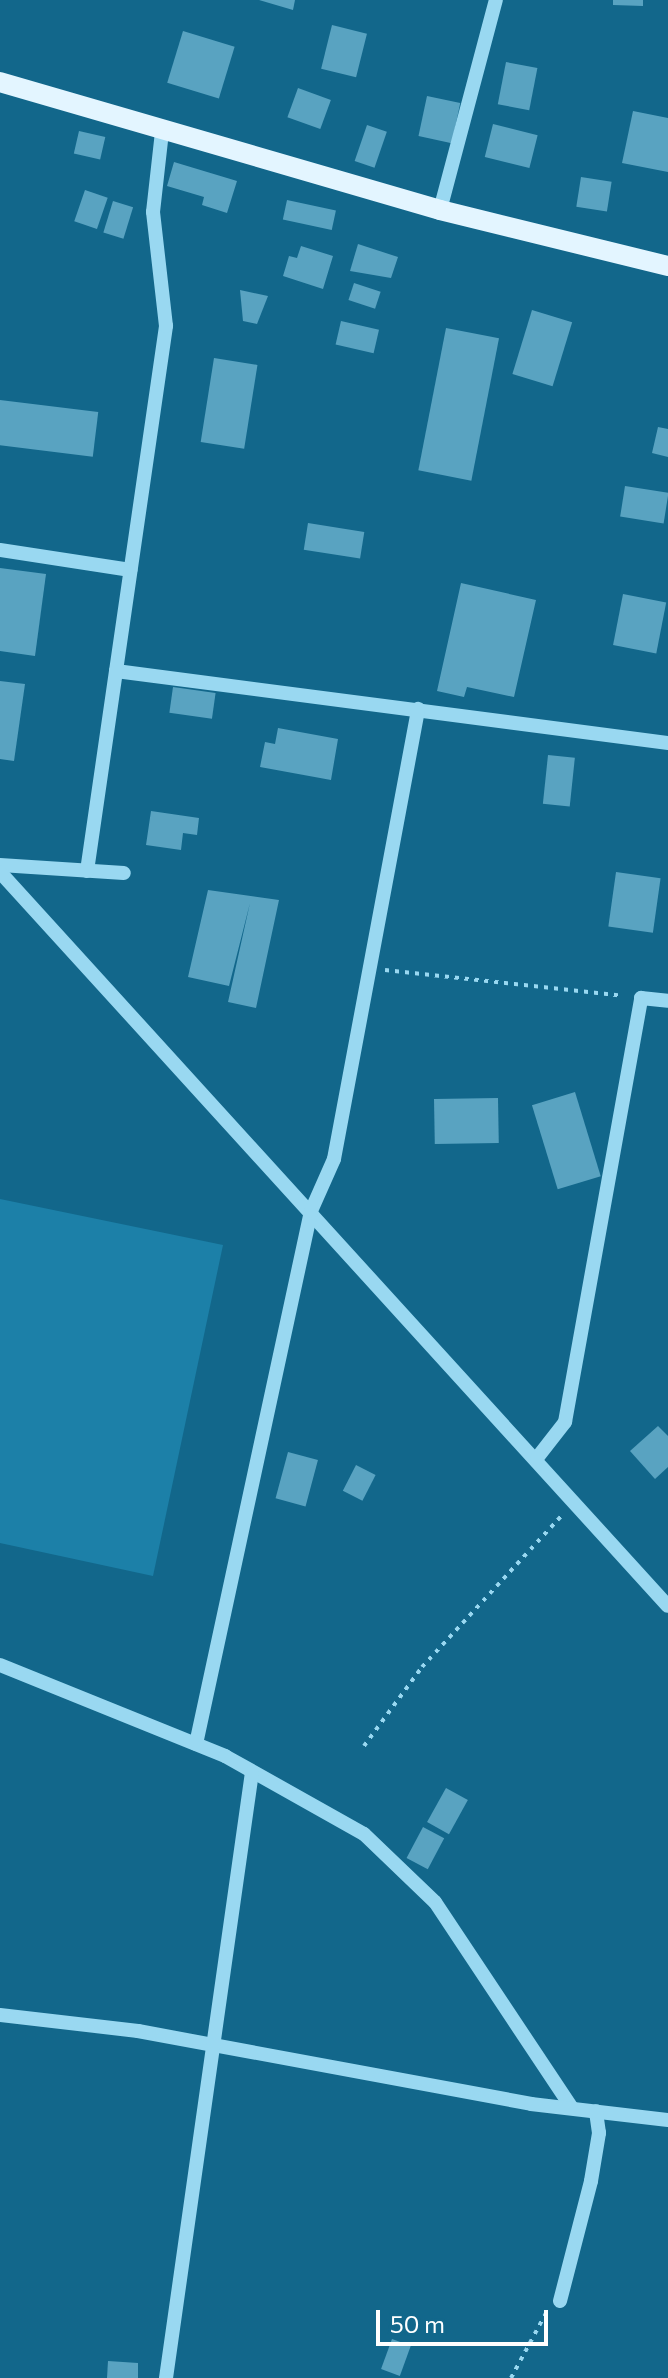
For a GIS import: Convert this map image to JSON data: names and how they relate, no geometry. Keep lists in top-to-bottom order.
{
  "scale_bar": "50 m"
}
